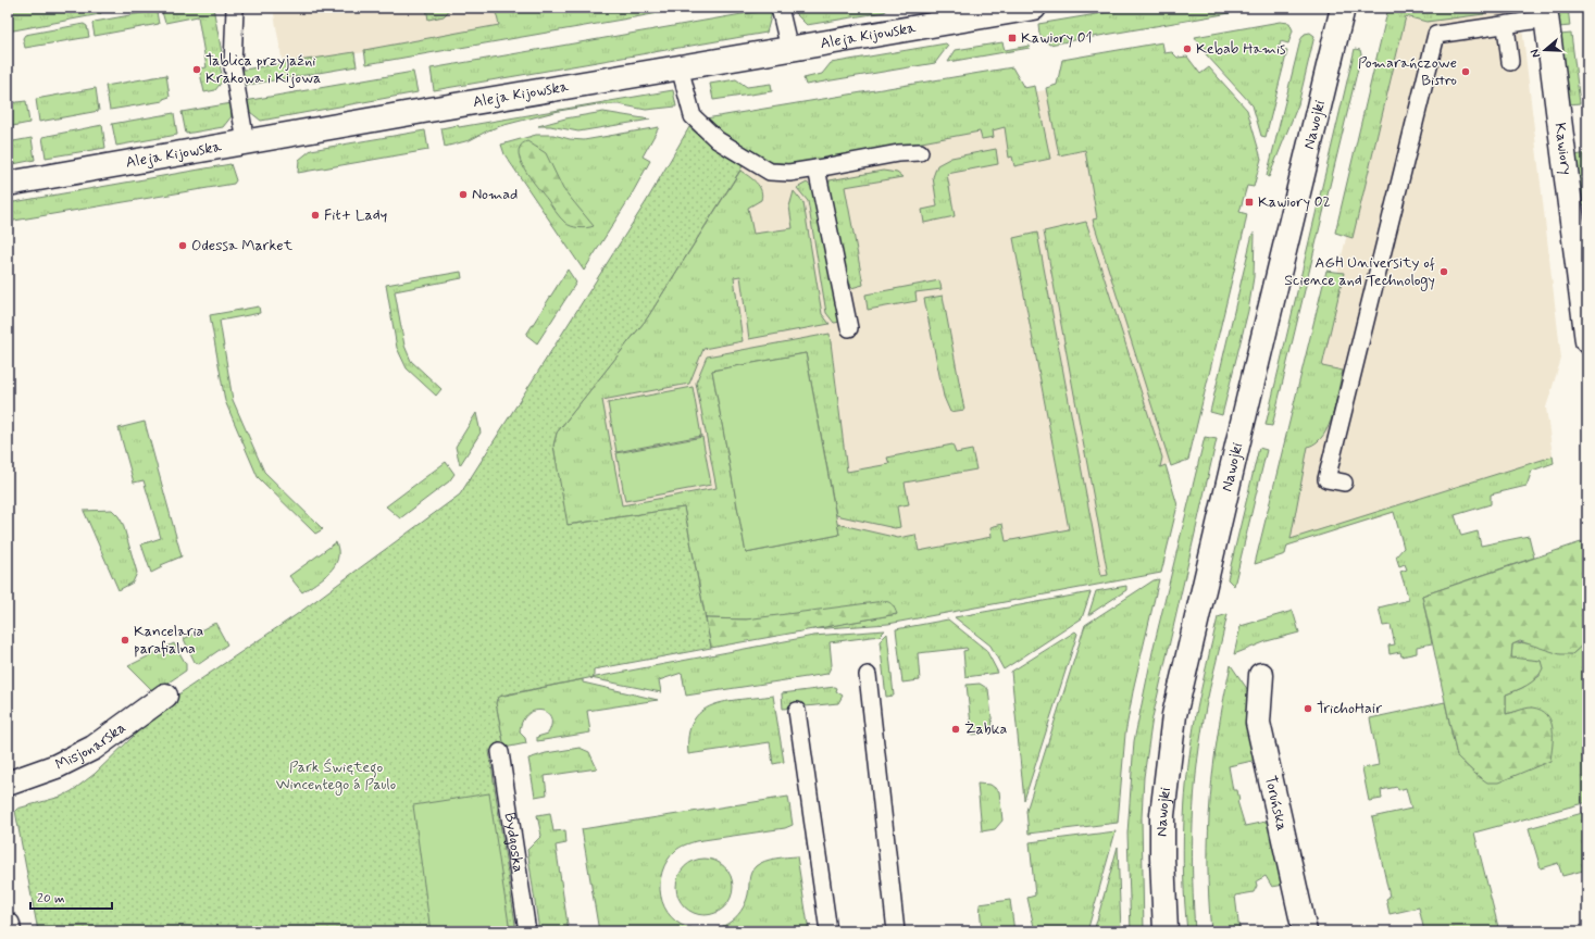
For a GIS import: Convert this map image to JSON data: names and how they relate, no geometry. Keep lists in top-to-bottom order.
{
  "streets": {
    "street": [
      "Aleja Kijowska",
      "Nawojki",
      "Kawiory",
      "Misjonarska",
      "Toruńska"
    ],
    "lane": ["Bydgoska"]
  },
  "parks": ["Park Świętego Wincentego á Paulo"],
  "places": {
    "transit": ["Kawiory 01", "Kawiory 02"],
    "other": [
      "Kebab Hamis",
      "Tablica przyjaźni Krakowa i Kijowa",
      "Pomarańczowe Bistro",
      "Nomad",
      "Fit+ Lady",
      "Odessa Market",
      "AGH University of Science and Technology",
      "Kancelaria parafialna",
      "TrichoHair",
      "Żabka"
    ]
  },
  "scale_bar": "20 m",
  "north": "left"
}
